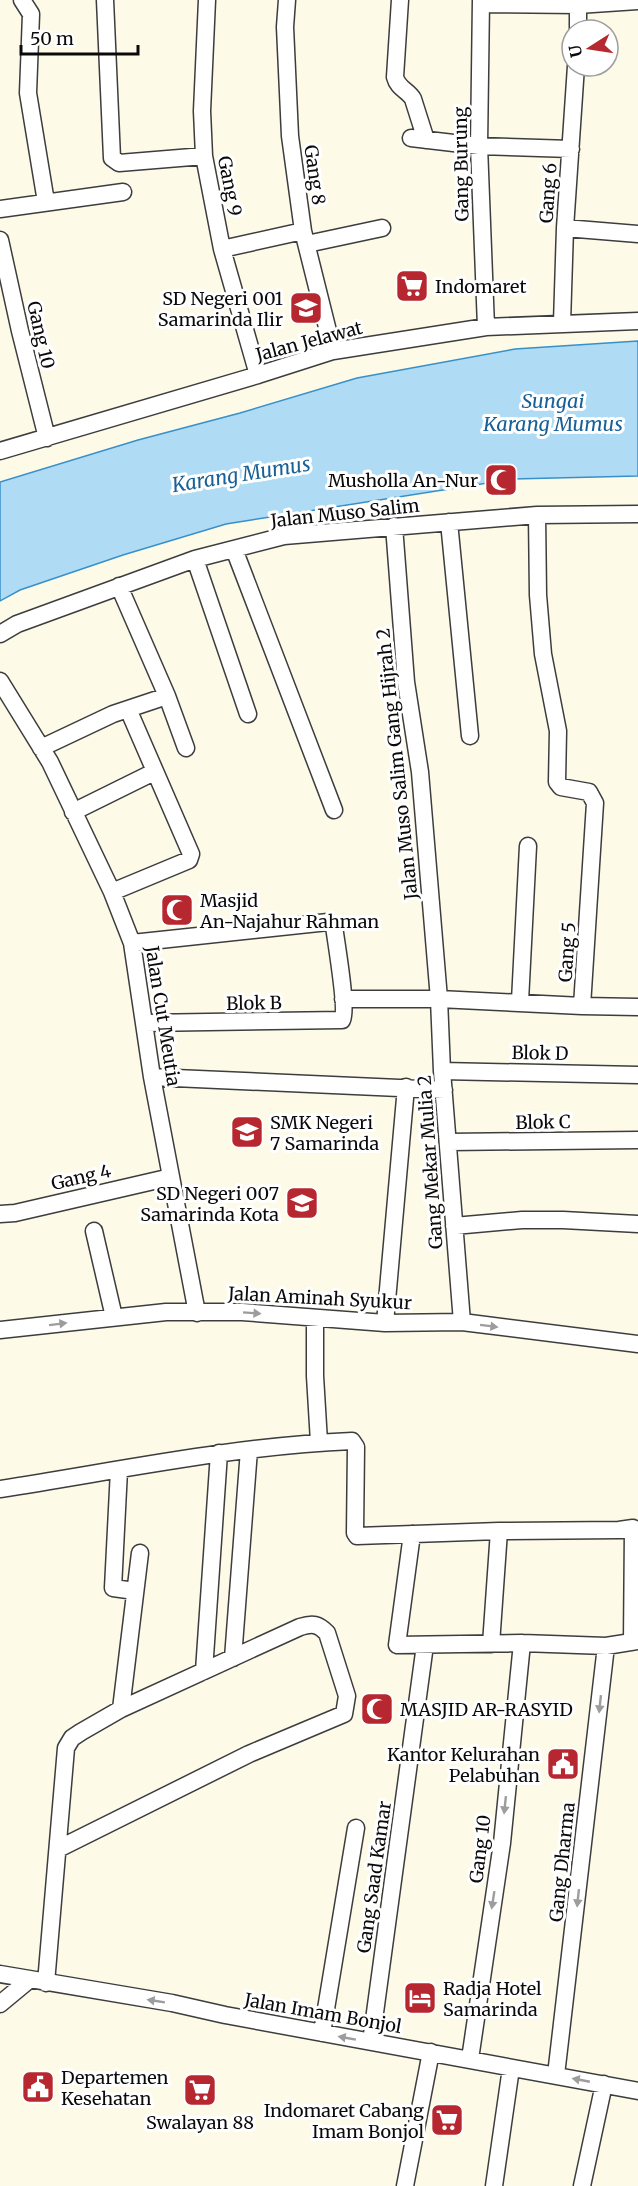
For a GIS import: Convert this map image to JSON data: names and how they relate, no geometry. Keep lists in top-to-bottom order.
{
  "streets": {
    "street": [
      "Gang Burung",
      "Gang 8",
      "Gang 9",
      "Gang 6",
      "Gang 10",
      "Jalan Jelawat",
      "Jalan Muso Salim",
      "Jalan Muso Salim Gang Hijrah 2",
      "Gang 5",
      "Blok B",
      "Jalan Cut Meutia",
      "Blok D",
      "Blok C",
      "Gang Mekar Mulia 2",
      "Gang 4",
      "Jalan Aminah Syukur",
      "Gang Dharma",
      "Gang Saad Kamar",
      "Jalan Imam Bonjol"
    ]
  },
  "crossings": [
    ["Gang Burung", "Jalan Jelawat"],
    ["Gang 8", "Jalan Jelawat"],
    ["Gang 9", "Jalan Jelawat"],
    ["Gang 6", "Jalan Jelawat"],
    ["Gang 10", "Jalan Jelawat"],
    ["Gang 10", "Jalan Imam Bonjol"],
    ["Jalan Muso Salim", "Jalan Muso Salim Gang Hijrah 2"],
    ["Jalan Muso Salim", "Gang 5"],
    ["Jalan Muso Salim Gang Hijrah 2", "Gang 5"],
    ["Jalan Muso Salim Gang Hijrah 2", "Gang Mekar Mulia 2"],
    ["Gang 5", "Gang Mekar Mulia 2"],
    ["Blok B", "Jalan Cut Meutia"],
    ["Jalan Cut Meutia", "Gang 4"],
    ["Jalan Cut Meutia", "Jalan Aminah Syukur"],
    ["Blok D", "Gang Mekar Mulia 2"],
    ["Blok C", "Gang Mekar Mulia 2"],
    ["Gang Mekar Mulia 2", "Jalan Aminah Syukur"],
    ["Gang Dharma", "Jalan Imam Bonjol"],
    ["Gang Saad Kamar", "Jalan Imam Bonjol"]
  ],
  "one_way": ["Gang 10", "Gang Dharma", "Jalan Imam Bonjol"],
  "water": ["Sungai Karang Mumus", "Karang Mumus"],
  "places": {
    "supermarket": ["Indomaret", "Swalayan 88", "Indomaret Cabang Imam Bonjol"],
    "school or university": ["SD Negeri 001 Samarinda Ilir", "SMK Negeri 7 Samarinda", "SD Negeri 007 Samarinda Kota"],
    "mosque": ["Musholla An-Nur", "Masjid An-Najahur Rahman", "MASJID AR-RASYID"],
    "public building": ["Kantor Kelurahan Pelabuhan", "Departemen Kesehatan"],
    "hotel": ["Radja Hotel Samarinda"]
  },
  "scale_bar": "50 m",
  "north": "left"
}
